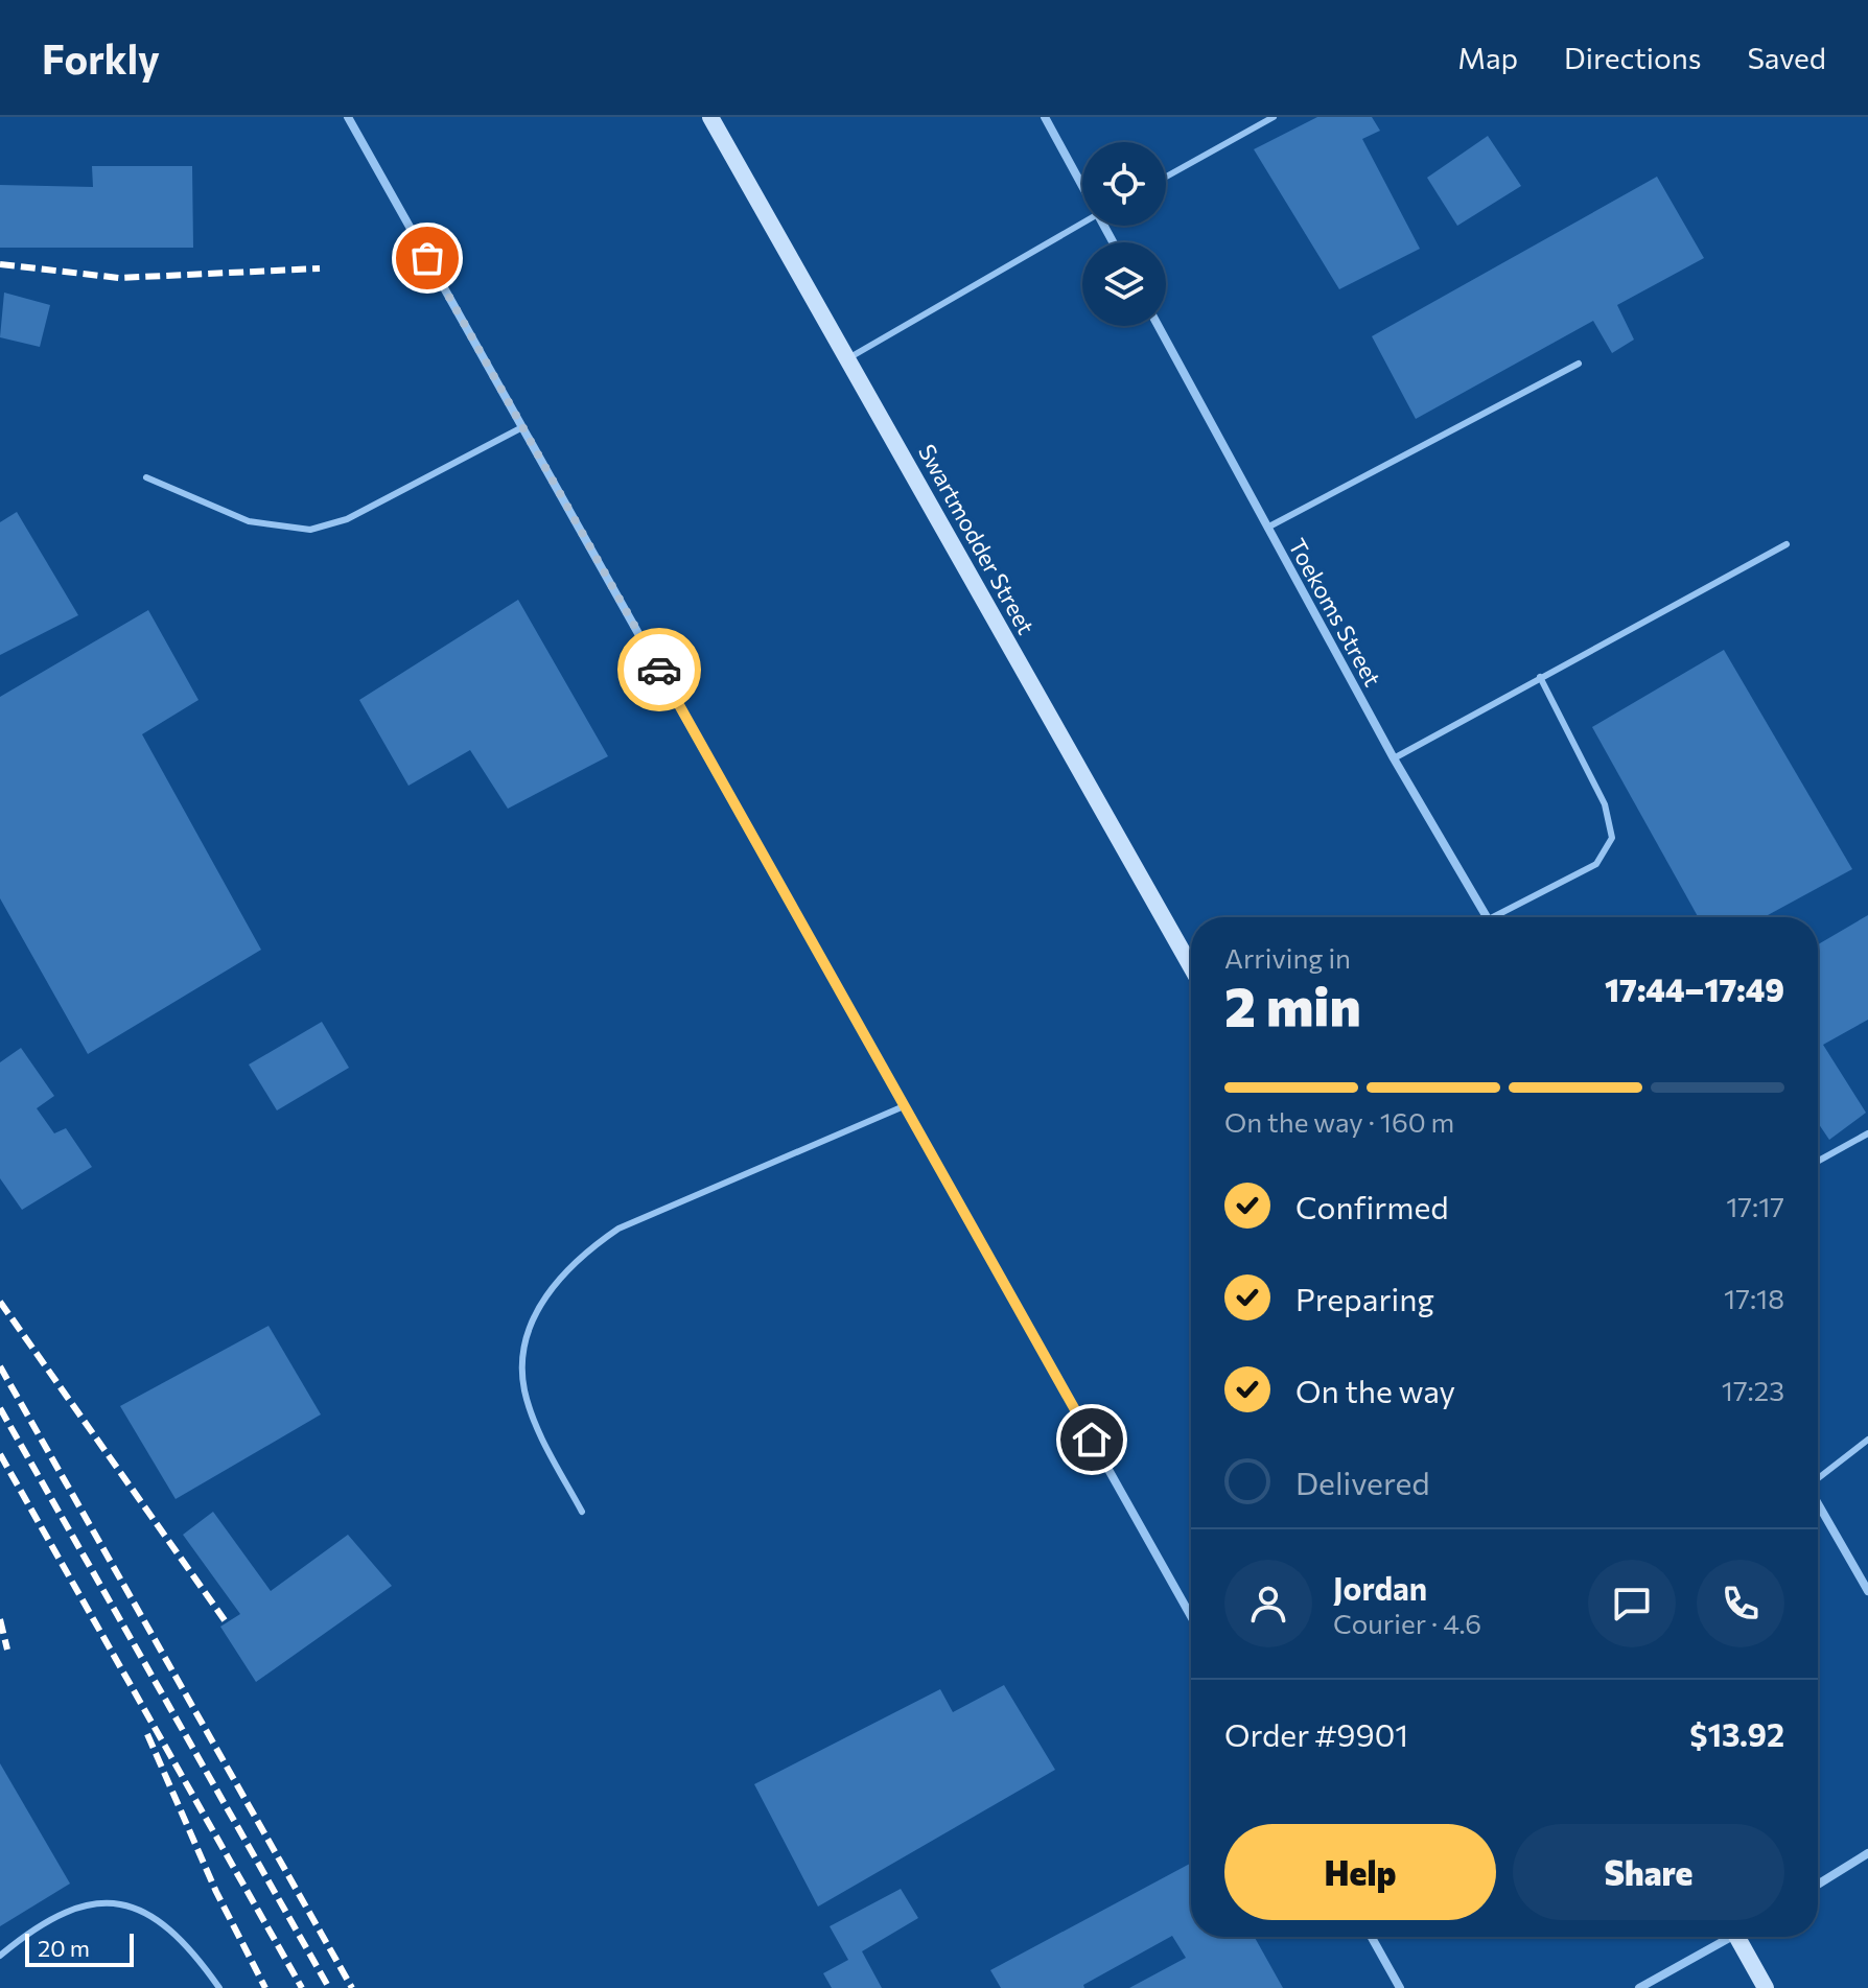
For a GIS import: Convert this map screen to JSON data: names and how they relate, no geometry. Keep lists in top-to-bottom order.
{
  "streets": {
    "main road": ["Swartmodder Street"],
    "street": ["Toekoms Street"]
  },
  "scale_bar": "20 m",
  "page": {
    "header": "Forkly",
    "nav": ["Map", "Directions", "Saved"],
    "heading": ["2 min", "Arriving in", "17:44–17:49"],
    "panel": [
      "Jordan",
      "Courier · 4.6",
      "Order #9901",
      "$13.92"
    ],
    "bar": "On the way · 160 m",
    "list": [
      ["Confirmed", "17:17"],
      ["Preparing", "17:18"],
      ["On the way", "17:23"],
      "Delivered"
    ],
    "buttons": ["Help", "Share"],
    "scale": "20 m"
  }
}
